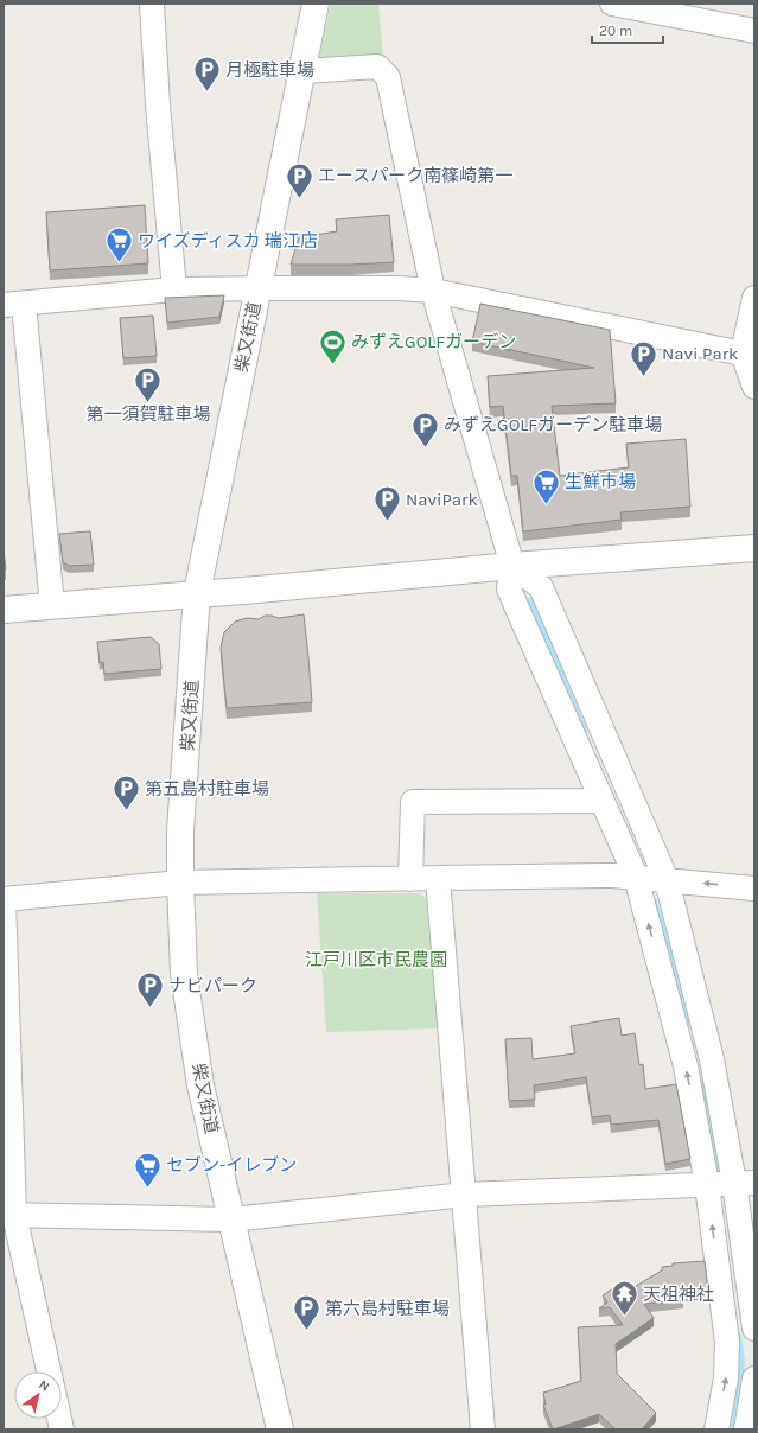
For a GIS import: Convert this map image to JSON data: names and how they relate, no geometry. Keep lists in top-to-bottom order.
{
  "streets": {
    "main road": ["柴又街道"]
  },
  "parks": ["江戸川区市民農園"],
  "places": {
    "parking": [
      "月極駐車場",
      "エースパーク南篠崎第一",
      "Navi Park",
      "第一須賀駐車場",
      "みずえGOLFガーデン駐車場",
      "NaviPark",
      "第五島村駐車場",
      "ナビパーク",
      "第六島村駐車場"
    ],
    "supermarket": ["ワイズディスカ 瑞江店", "生鮮市場", "セブン-イレブン"],
    "sports": ["みずえGOLFガーデン"],
    "temple": ["天祖神社"]
  },
  "scale_bar": "20 m",
  "north": "top right"
}
